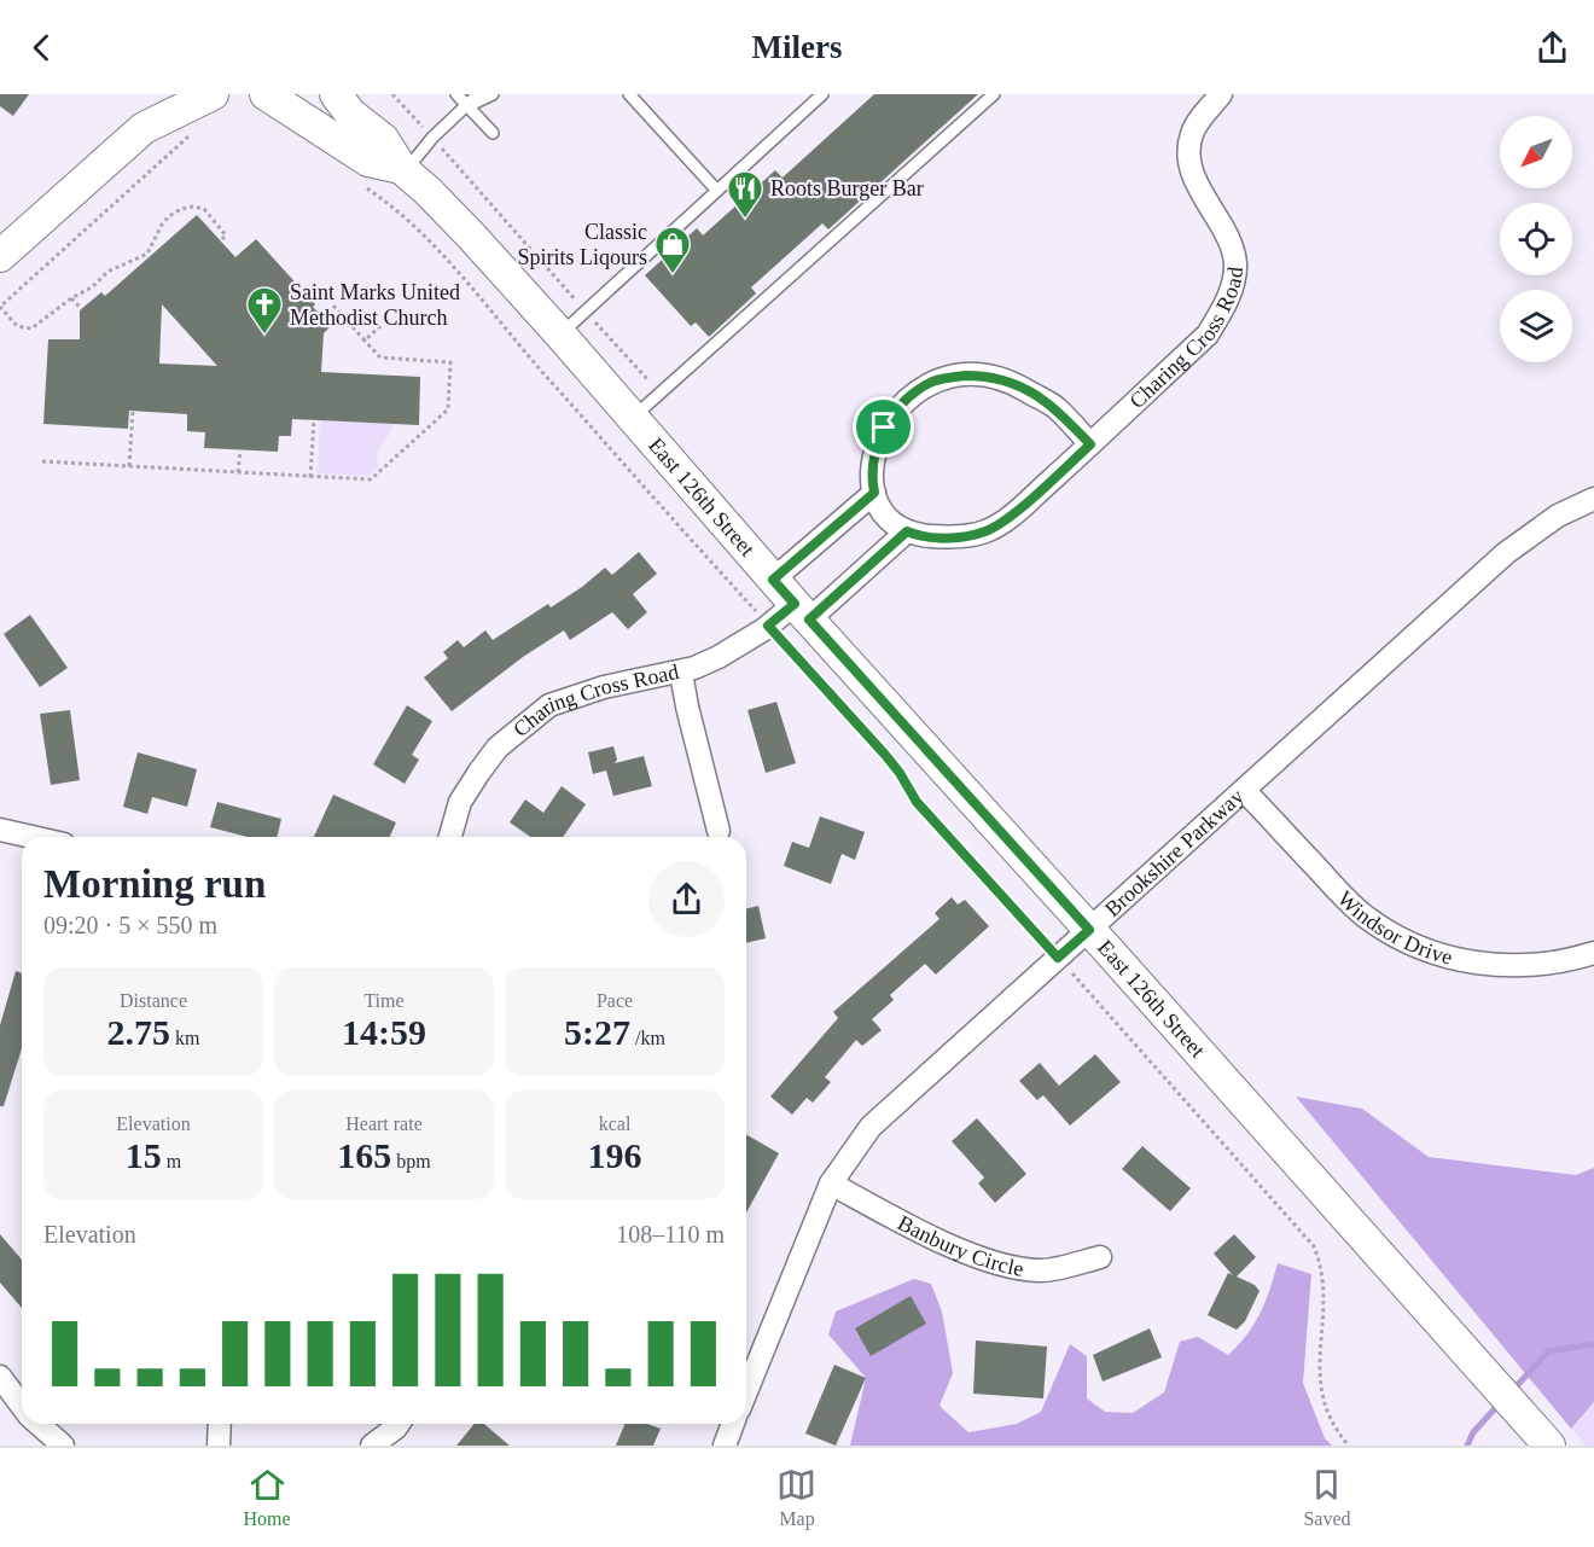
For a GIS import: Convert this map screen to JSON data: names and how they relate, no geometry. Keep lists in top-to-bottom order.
{
  "streets": {
    "street": [
      "Charing Cross Road",
      "East 126th Street",
      "Brookshire Parkway",
      "Windsor Drive",
      "Banbury Circle"
    ]
  },
  "crossings": [
    ["Charing Cross Road", "East 126th Street"],
    ["East 126th Street", "Brookshire Parkway"],
    ["Brookshire Parkway", "Windsor Drive"],
    ["Brookshire Parkway", "Banbury Circle"]
  ],
  "places": {
    "restaurant": ["Roots Burger Bar"],
    "shop": ["Classic Spirits Liqours"],
    "church": ["Saint Marks United Methodist Church"]
  },
  "north": "bottom left",
  "page": {
    "header": "Milers",
    "heading": ["Morning run", "09:20 · 5 × 550 m"],
    "stats": [
      ["Distance", "2.75 km"],
      ["Time", "14:59"],
      ["Pace", "5:27 /km"],
      ["Elevation", "15 m"],
      ["Heart rate", "165 bpm"],
      ["kcal", "196"]
    ],
    "chart": ["Elevation", "108–110 m"],
    "tabs": ["Home", "Map", "Saved"]
  }
}
